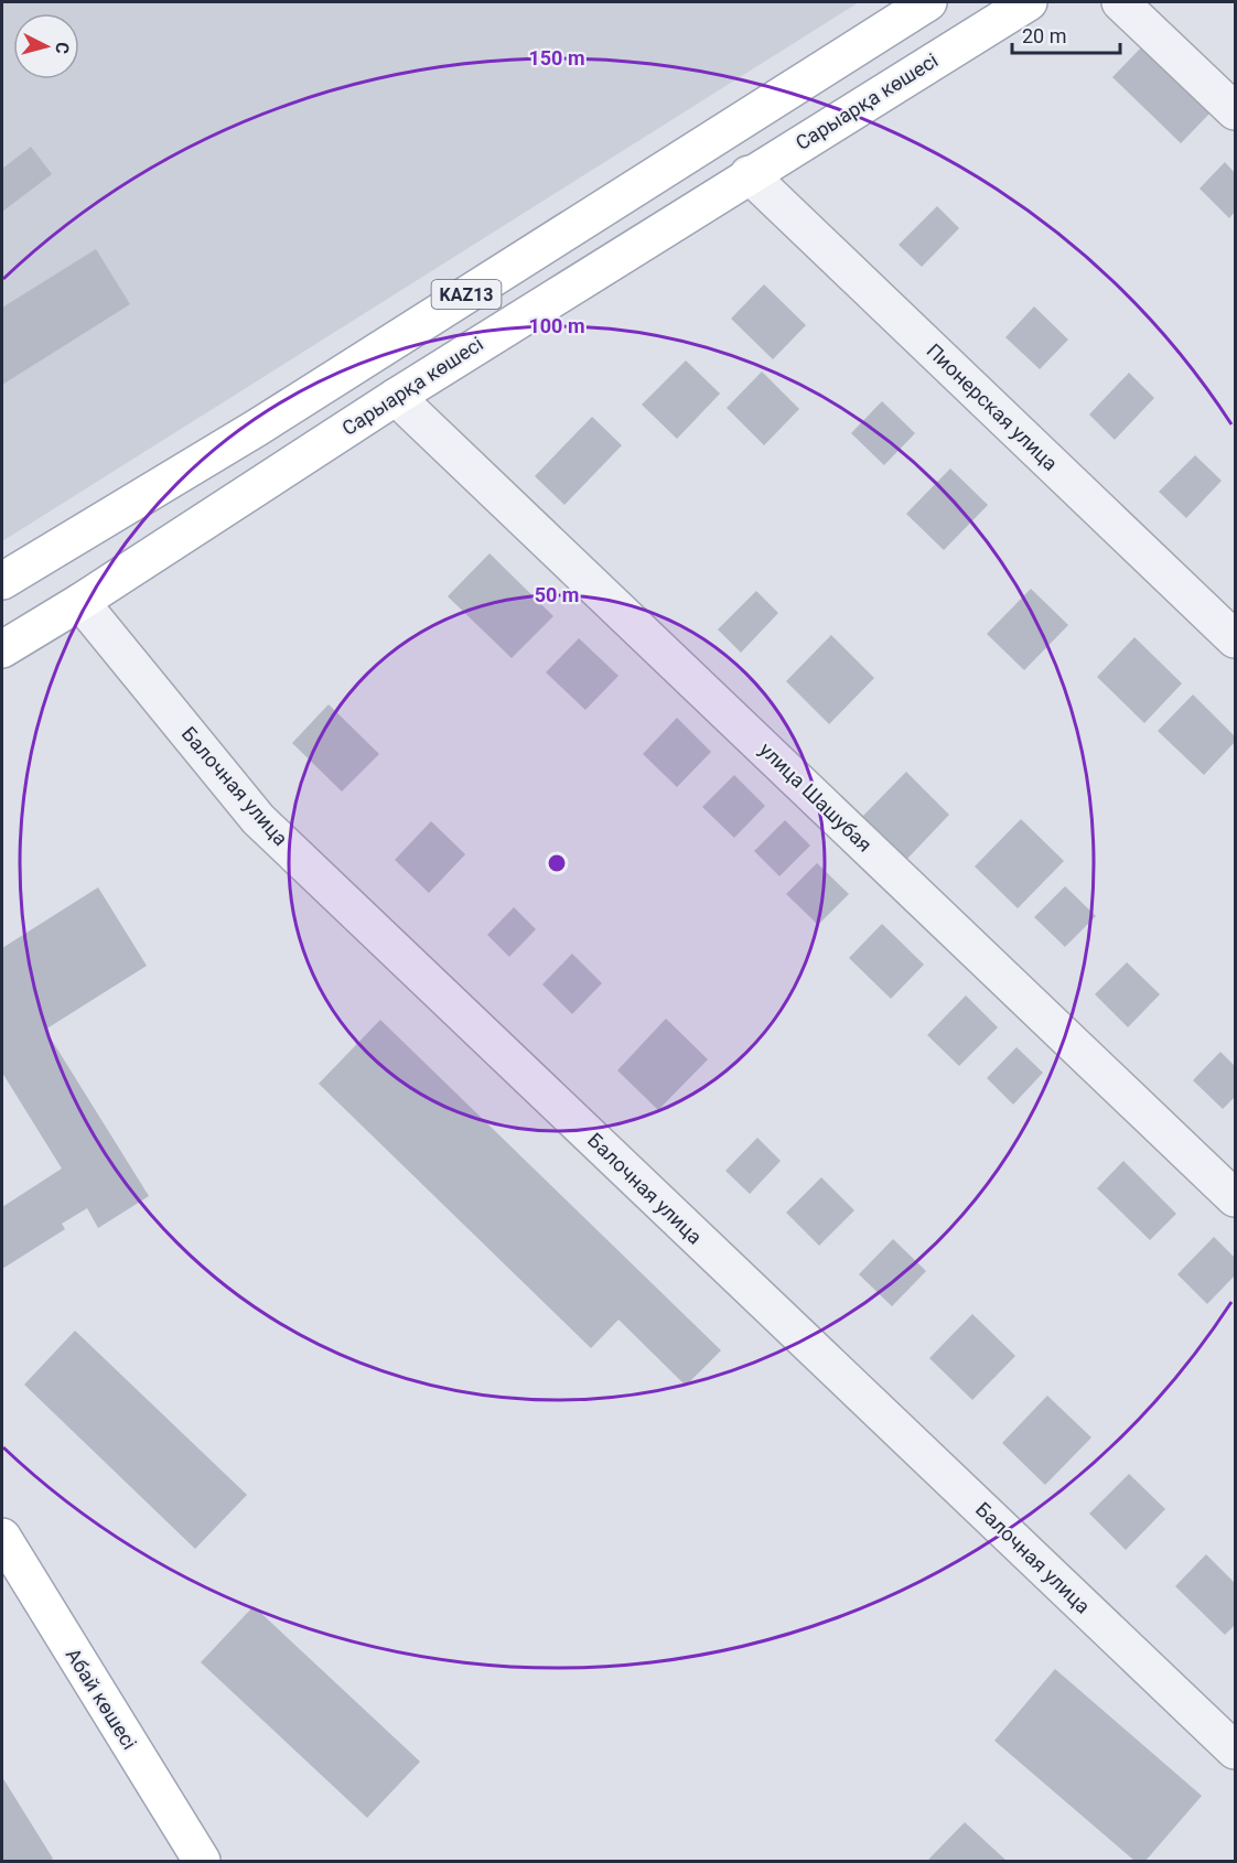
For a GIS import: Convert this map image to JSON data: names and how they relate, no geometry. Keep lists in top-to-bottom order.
{
  "streets": {
    "main road": ["Сарыарқа көшесі", "KAZ13", "Абай көшесі"],
    "street": ["Пионерская улица", "Балочная улица", "улица Шашубая"]
  },
  "crossings": [
    ["Сарыарқа көшесі", "Пионерская улица"],
    ["Сарыарқа көшесі", "Балочная улица"],
    ["Сарыарқа көшесі", "улица Шашубая"]
  ],
  "scale_bar": "20 m",
  "north": "right",
  "rings": ["150 m", "100 m", "50 m"]
}
